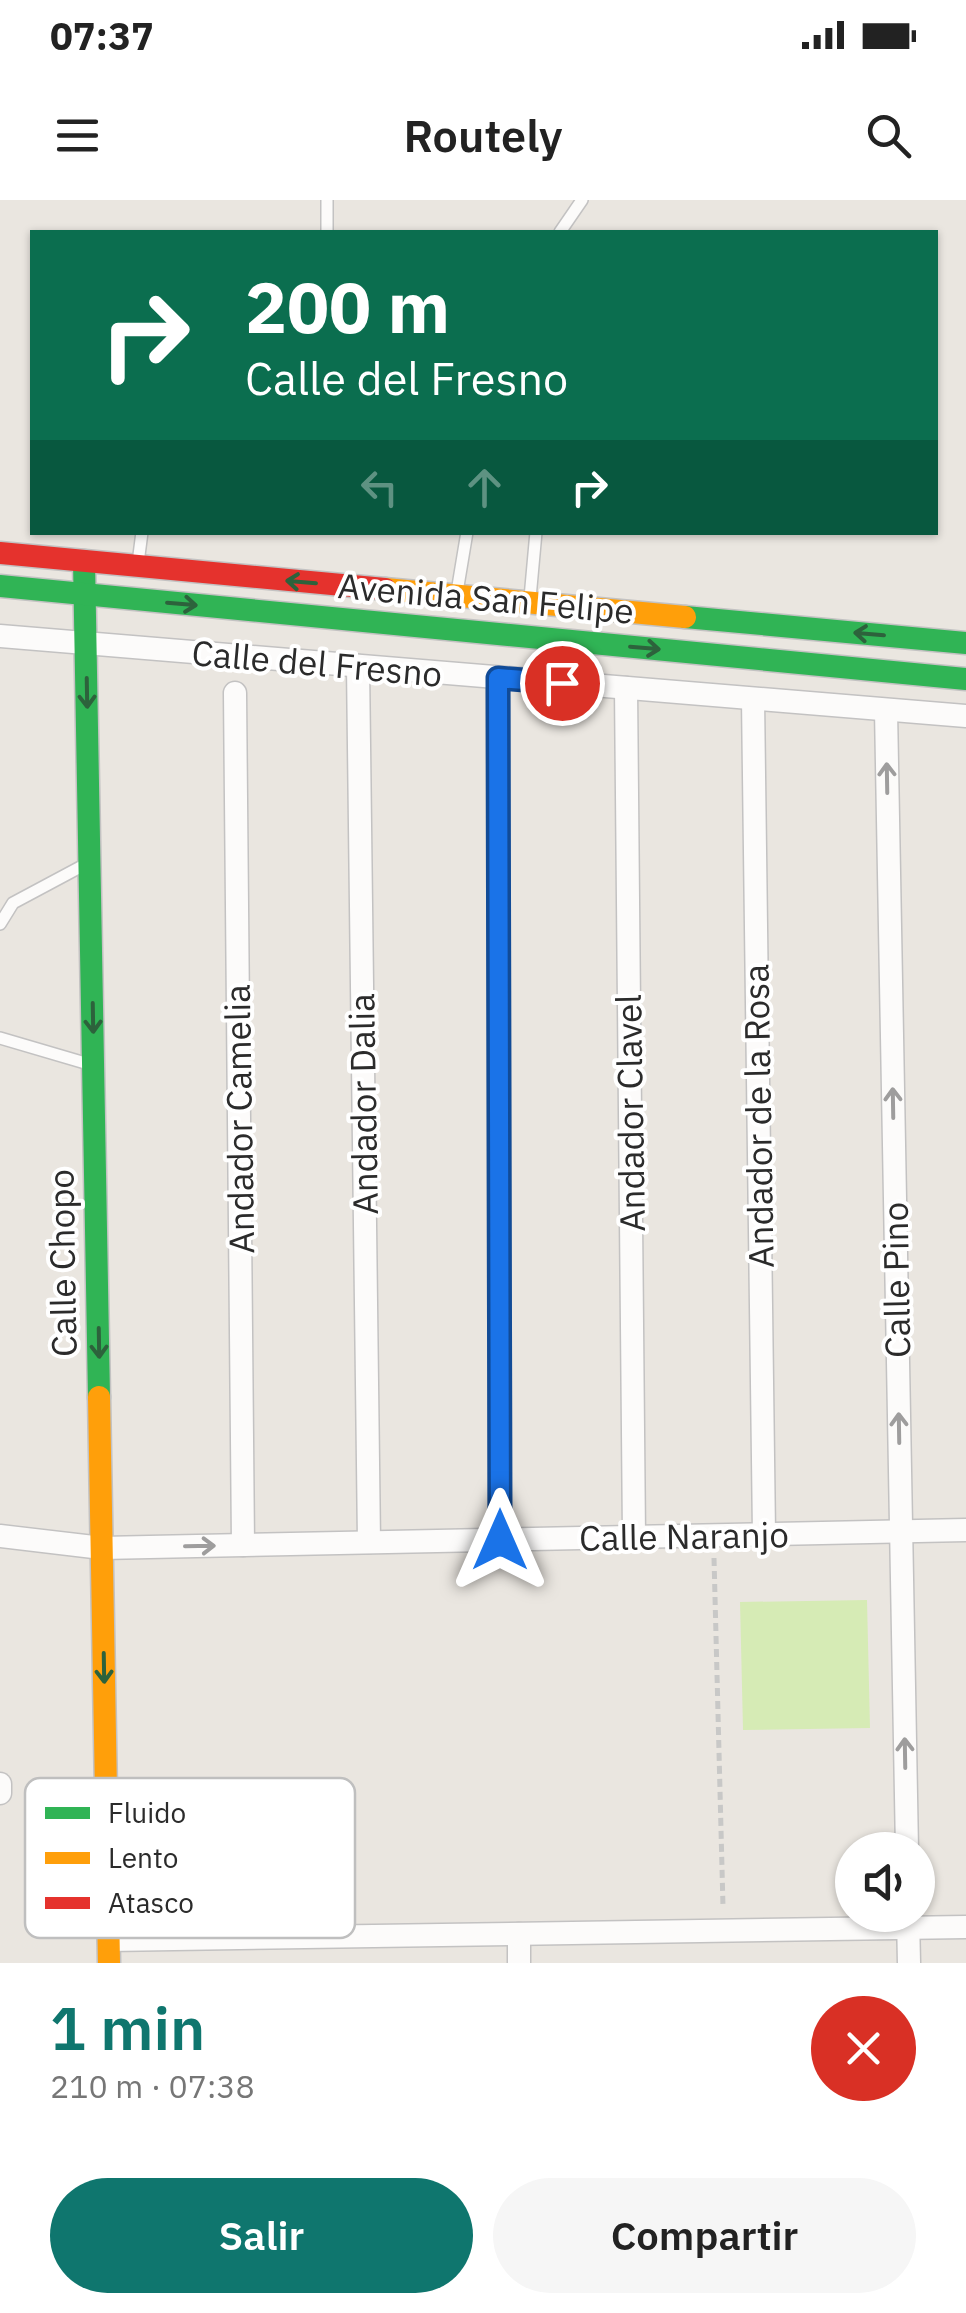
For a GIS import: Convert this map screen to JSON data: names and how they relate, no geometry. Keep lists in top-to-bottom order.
{
  "streets": {
    "main road": ["Avenida San Felipe", "Calle Chopo"],
    "street": [
      "Calle del Fresno",
      "Andador Dalia",
      "Andador Clavel",
      "Andador de la Rosa",
      "Andador Camelia",
      "Calle Pino",
      "Calle Naranjo"
    ]
  },
  "crossings": [
    ["Avenida San Felipe", "Calle Chopo"],
    ["Calle del Fresno", "Andador Dalia"],
    ["Calle del Fresno", "Andador Clavel"],
    ["Calle del Fresno", "Andador de la Rosa"],
    ["Calle del Fresno", "Calle Chopo"],
    ["Calle del Fresno", "Calle Pino"],
    ["Andador Dalia", "Calle Naranjo"],
    ["Andador Clavel", "Calle Naranjo"],
    ["Andador de la Rosa", "Calle Naranjo"],
    ["Andador Camelia", "Calle Naranjo"],
    ["Calle Chopo", "Calle Naranjo"],
    ["Calle Pino", "Calle Naranjo"]
  ],
  "one_way": ["Calle Chopo", "Calle Pino"],
  "legend": ["Fluido", "Lento", "Atasco"],
  "page": {
    "status": "07:37",
    "header": "Routely",
    "turn": ["200 m", "Calle del Fresno"],
    "heading": ["1 min", "210 m · 07:38"],
    "buttons": ["Salir", "Compartir"]
  }
}
